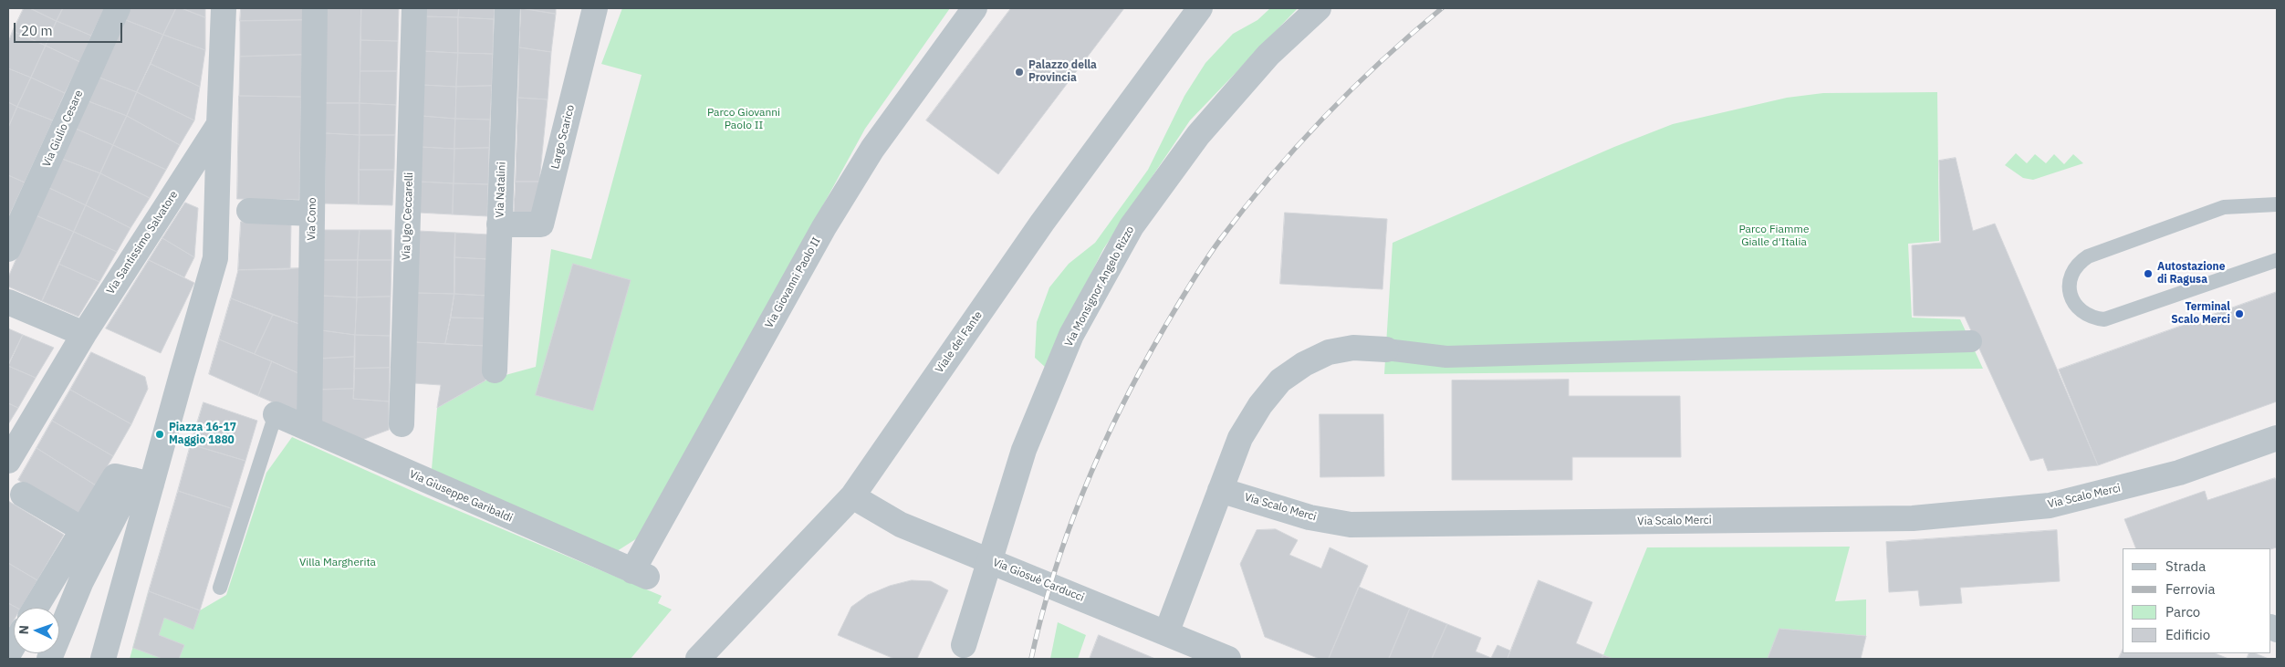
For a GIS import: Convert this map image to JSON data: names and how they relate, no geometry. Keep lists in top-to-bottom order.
{
  "streets": {
    "street": [
      "Via Giulio Cesare",
      "Largo Scarico",
      "Via Natalini",
      "Via Ugo Ceccarelli",
      "Via Cono",
      "Via Santissimo Salvatore",
      "Via Giovanni Paolo II",
      "Via Monsignor Angelo Rizzo",
      "Viale del Fante",
      "Via Giuseppe Garibaldi",
      "Via Scalo Merci",
      "Via Giosuè Carducci"
    ]
  },
  "crossings": [
    ["Largo Scarico", "Via Natalini"],
    ["Via Cono", "Via Giuseppe Garibaldi"],
    ["Via Giovanni Paolo II", "Via Giuseppe Garibaldi"],
    ["Viale del Fante", "Via Giosuè Carducci"]
  ],
  "parks": ["Parco Giovanni Paolo II", "Parco Fiamme Gialle d'Italia", "Villa Margherita"],
  "places": [
    "Palazzo della Provincia",
    "Autostazione di Ragusa",
    "Terminal Scalo Merci",
    "Piazza 16-17 Maggio 1880"
  ],
  "legend": [
    "Strada",
    "Ferrovia",
    "Parco",
    "Edificio"
  ],
  "scale_bar": "20 m",
  "north": "left"
}
